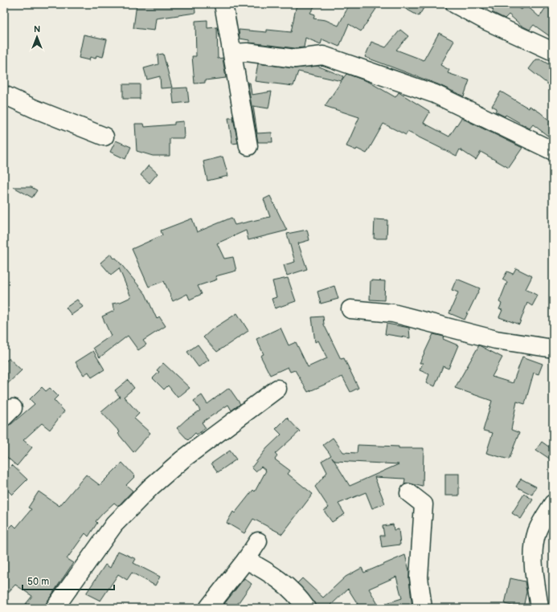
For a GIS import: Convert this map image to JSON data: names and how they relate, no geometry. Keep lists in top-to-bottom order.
{
  "scale_bar": "50 m",
  "north": "top"
}
